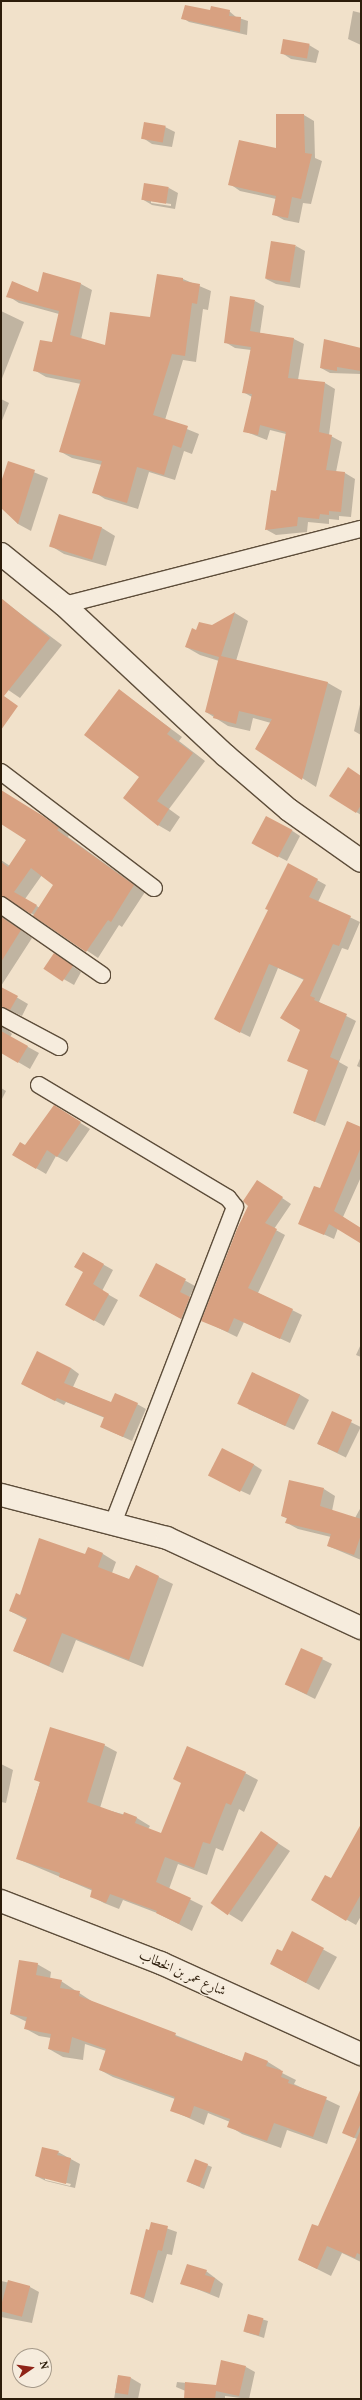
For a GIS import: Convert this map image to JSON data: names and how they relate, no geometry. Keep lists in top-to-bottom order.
{
  "streets": {
    "street": ["شارع عمر بن الخطاب"]
  },
  "north": "right"
}
